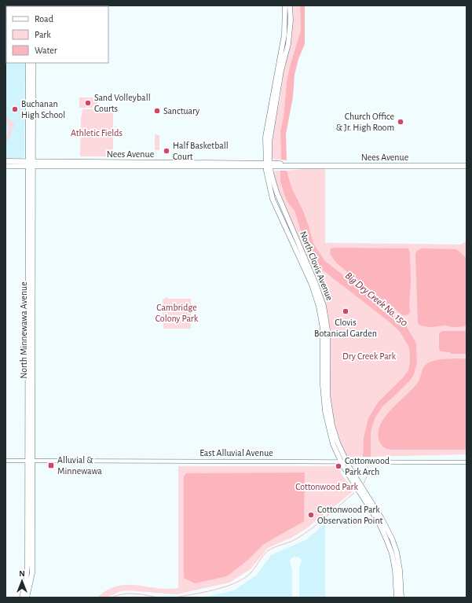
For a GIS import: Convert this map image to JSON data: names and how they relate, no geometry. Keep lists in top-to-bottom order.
{
  "streets": {
    "main road": ["Nees Avenue", "North Clovis Avenue", "North Minnewawa Avenue"],
    "street": ["East Alluvial Avenue"]
  },
  "crossings": [
    ["Nees Avenue", "North Clovis Avenue"],
    ["Nees Avenue", "North Minnewawa Avenue"],
    ["North Clovis Avenue", "East Alluvial Avenue"],
    ["North Minnewawa Avenue", "East Alluvial Avenue"]
  ],
  "water": ["Big Dry Creek No. 150"],
  "parks": [
    "Athletic Fields",
    "Cambridge Colony Park",
    "Dry Creek Park",
    "Cottonwood Park"
  ],
  "places": {
    "other": [
      "Sand Volleyball Courts",
      "Buchanan High School",
      "Sanctuary",
      "Church Office & Jr. High Room",
      "Half Basketball Court",
      "Clovis Botanical Garden",
      "Cottonwood Park Arch",
      "Cottonwood Park Observation Point"
    ],
    "transit": ["Alluvial & Minnewawa"]
  },
  "legend": ["Road", "Park", "Water"],
  "north": "top"
}
